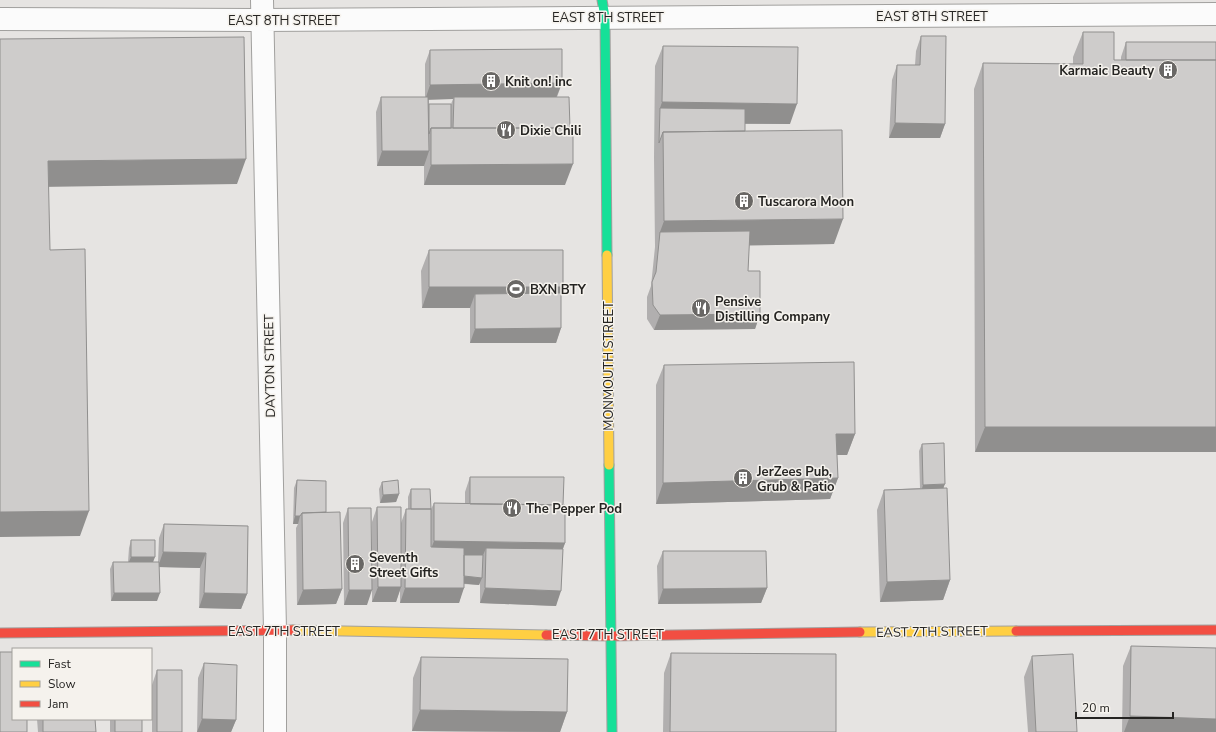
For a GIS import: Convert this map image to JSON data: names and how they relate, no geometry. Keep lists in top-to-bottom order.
{
  "streets": {
    "street": [
      "EAST 8TH STREET",
      "DAYTON STREET",
      "MONMOUTH STREET",
      "EAST 7TH STREET"
    ]
  },
  "crossings": [
    ["EAST 8TH STREET", "DAYTON STREET"],
    ["EAST 8TH STREET", "MONMOUTH STREET"],
    ["DAYTON STREET", "EAST 7TH STREET"],
    ["MONMOUTH STREET", "EAST 7TH STREET"]
  ],
  "places": {
    "building": [
      "Karmaic Beauty",
      "Knit on! inc",
      "Tuscarora Moon",
      "JerZees Pub, Grub & Patio",
      "Seventh Street Gifts"
    ],
    "restaurant": ["Dixie Chili", "Pensive Distilling Company", "The Pepper Pod"],
    "sports": ["BXN BTY"]
  },
  "legend": ["Fast", "Slow", "Jam"],
  "scale_bar": "20 m"
}
